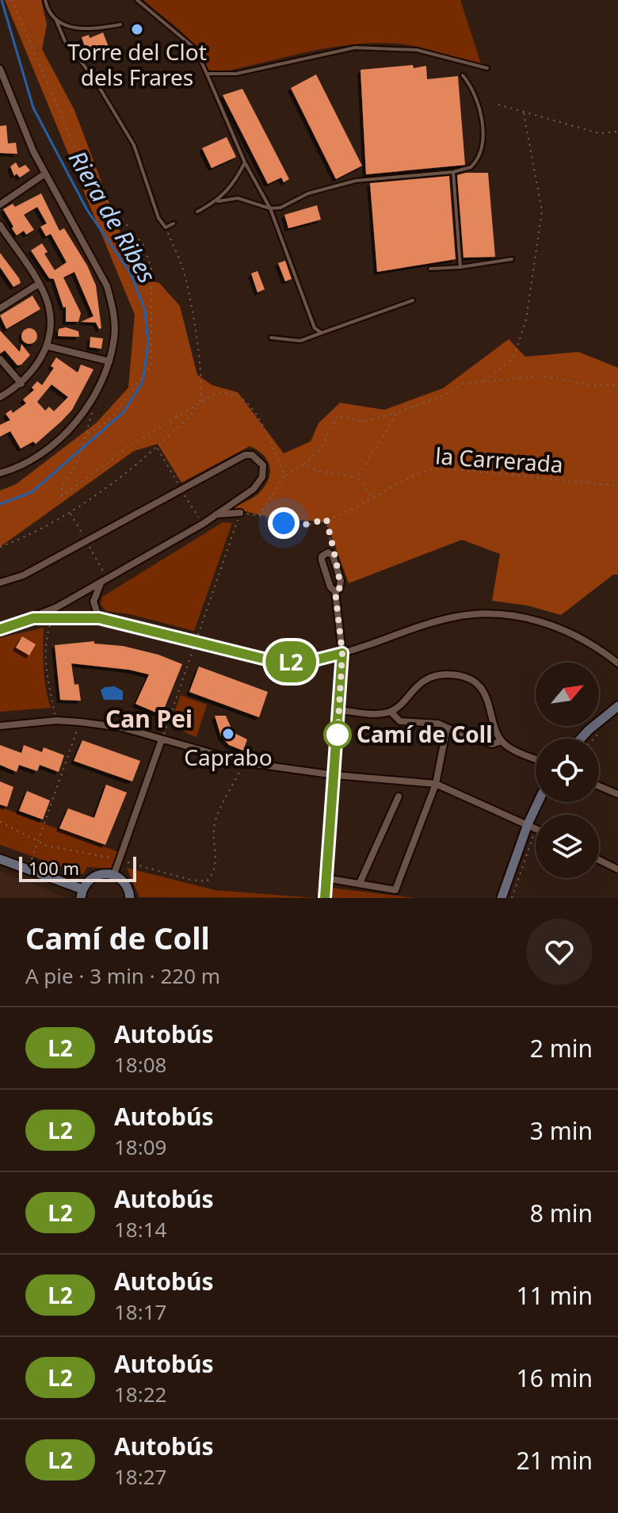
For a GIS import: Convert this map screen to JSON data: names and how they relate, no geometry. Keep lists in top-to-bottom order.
{
  "streets": {
    "path": ["la Carrerada"]
  },
  "districts": ["Can Pei"],
  "water": ["Riera de Ribes"],
  "places": ["Torre del Clot dels Frares", "Caprabo", "Camí de Coll"],
  "lines": ["bus line L2"],
  "scale_bar": "100 m",
  "north": "top right",
  "page": {
    "on_map": "L2",
    "scale": "100 m",
    "heading": ["Camí de Coll", "A pie · 3 min · 220 m"],
    "list": [
      {
        "mark": "L2",
        "name": "Autobús",
        "note": "18:08",
        "value": "2 min"
      },
      {
        "mark": "L2",
        "name": "Autobús",
        "note": "18:09",
        "value": "3 min"
      },
      {
        "mark": "L2",
        "name": "Autobús",
        "note": "18:14",
        "value": "8 min"
      },
      {
        "mark": "L2",
        "name": "Autobús",
        "note": "18:17",
        "value": "11 min"
      },
      {
        "mark": "L2",
        "name": "Autobús",
        "note": "18:22",
        "value": "16 min"
      },
      {
        "mark": "L2",
        "name": "Autobús",
        "note": "18:27",
        "value": "21 min"
      }
    ]
  }
}
